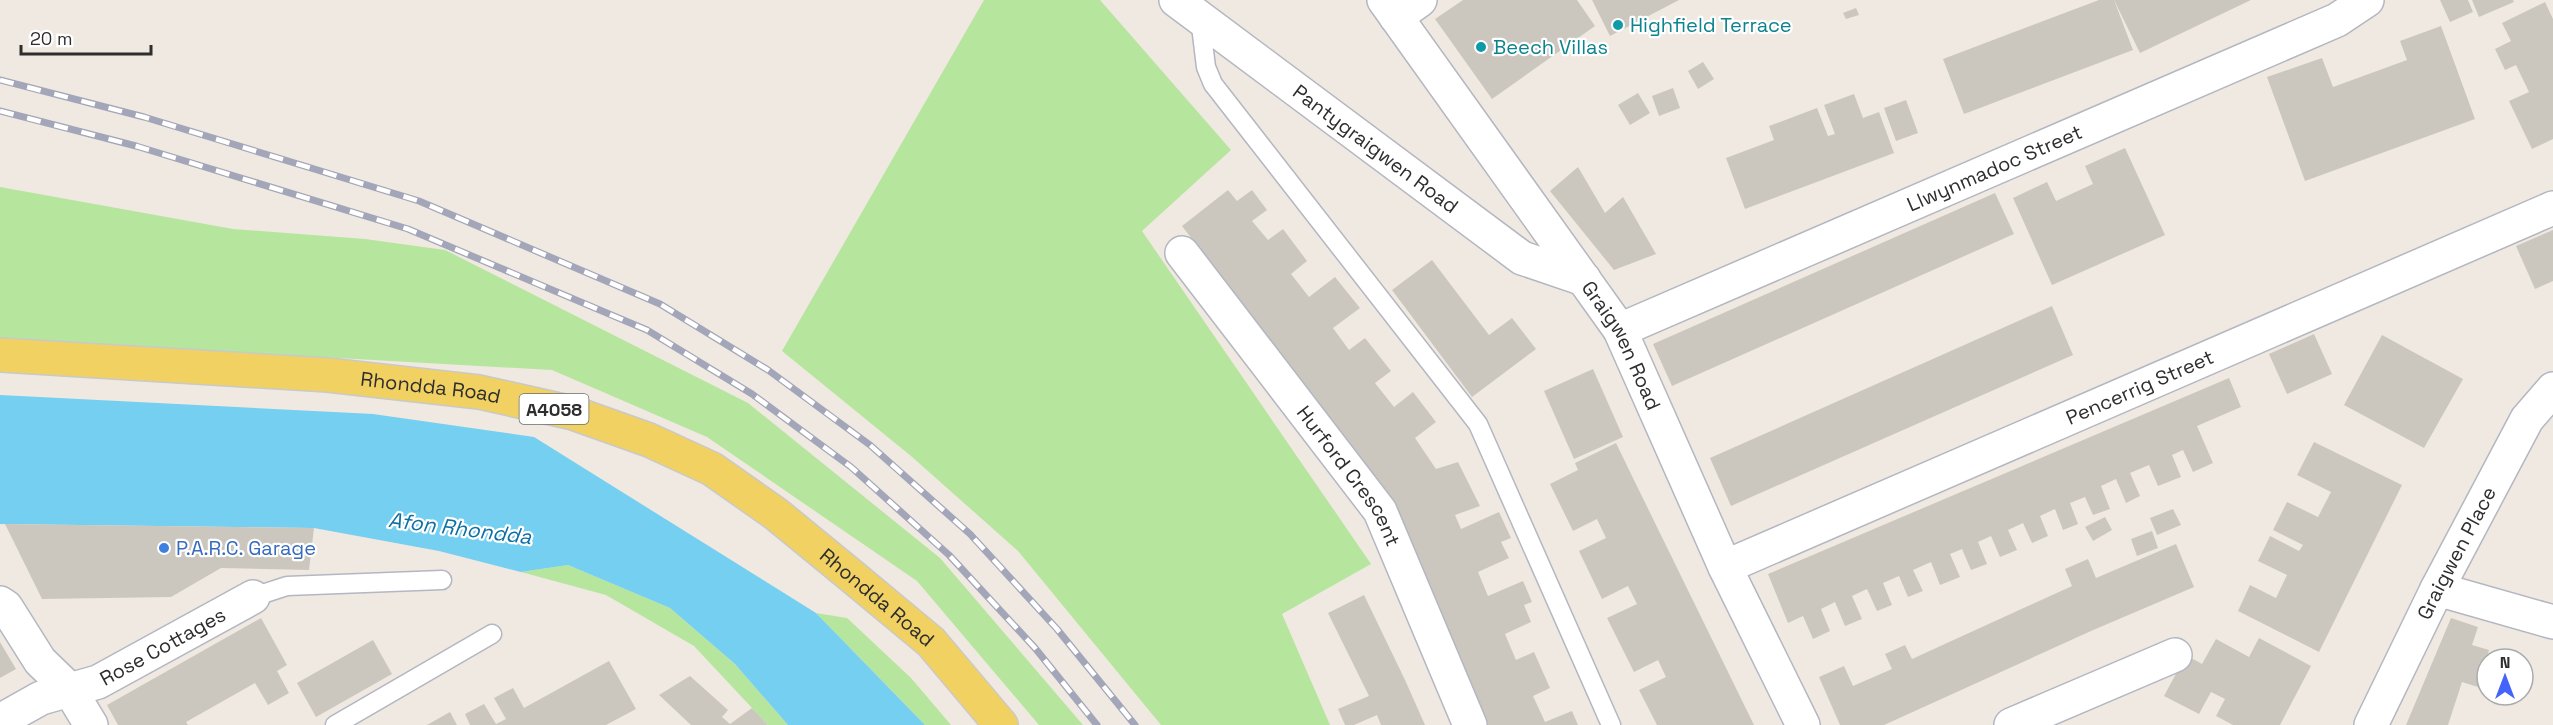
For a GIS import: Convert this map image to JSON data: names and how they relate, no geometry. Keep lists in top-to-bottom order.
{
  "streets": {
    "main road": ["Rhondda Road", "A4058"],
    "street": [
      "Pantygraigwen Road",
      "Llwynmadoc Street",
      "Graigwen Road",
      "Pencerrig Street",
      "Hurford Crescent",
      "Graigwen Place",
      "Rose Cottages"
    ]
  },
  "crossings": [
    ["Pantygraigwen Road", "Graigwen Road"],
    ["Llwynmadoc Street", "Graigwen Road"],
    ["Graigwen Road", "Pencerrig Street"]
  ],
  "water": ["Afon Rhondda"],
  "places": ["Highfield Terrace", "Beech Villas", "P.A.R.C. Garage"],
  "scale_bar": "20 m",
  "north": "top"
}
